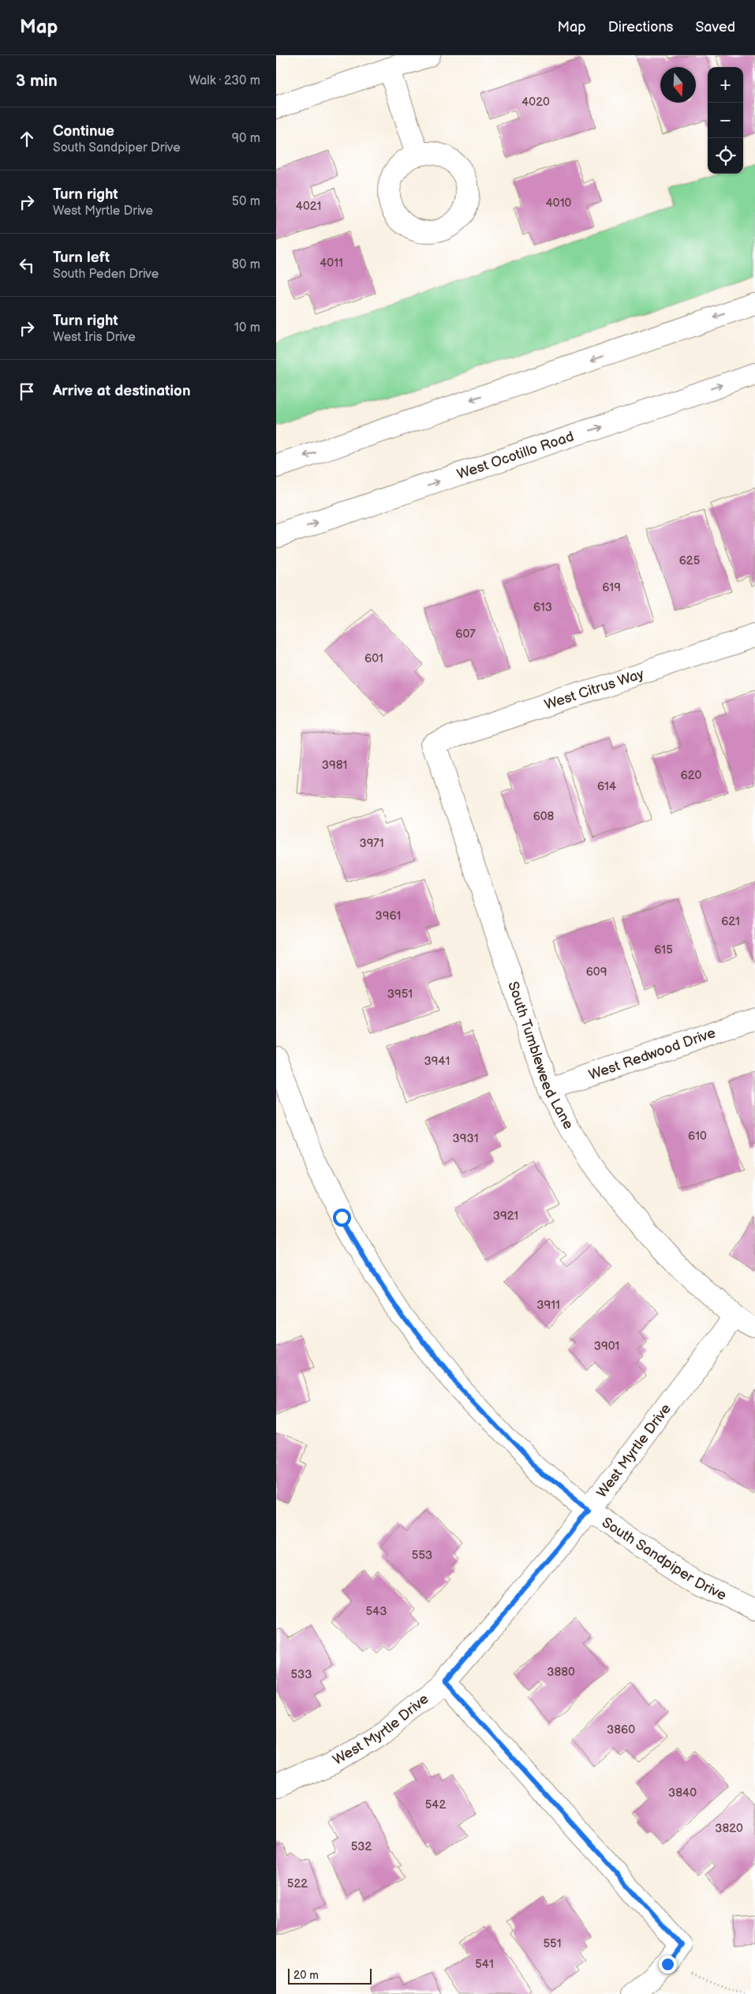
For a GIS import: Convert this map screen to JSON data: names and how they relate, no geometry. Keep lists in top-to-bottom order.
{
  "streets": {
    "street": [
      "West Ocotillo Road",
      "West Citrus Way",
      "West Redwood Drive",
      "South Tumbleweed Lane",
      "West Myrtle Drive",
      "South Sandpiper Drive"
    ]
  },
  "crossings": [
    ["West Citrus Way", "South Tumbleweed Lane"],
    ["West Redwood Drive", "South Tumbleweed Lane"],
    ["South Tumbleweed Lane", "West Myrtle Drive"],
    ["West Myrtle Drive", "South Sandpiper Drive"]
  ],
  "house_numbers": [
    "4020",
    "4010",
    "4021",
    "4011",
    "625",
    "619",
    "613",
    "607",
    "601",
    "3981",
    "620",
    "614",
    "608",
    "3971",
    "3961",
    "621",
    "615",
    "609",
    "3951",
    "3941",
    "610",
    "3931",
    "3921",
    "3911",
    "3901",
    "553",
    "543",
    "3880",
    "533",
    "3860",
    "3840",
    "542",
    "3820",
    "532",
    "522",
    "551",
    "541"
  ],
  "scale_bar": "20 m",
  "north": "bottom",
  "page": {
    "header": "Map",
    "nav": ["Map", "Directions", "Saved"],
    "heading": ["3 min", "Walk · 230 m"],
    "map_buttons": ["+", "−"],
    "list": [
      ["Continue", "South Sandpiper Drive", "90 m"],
      ["Turn right", "West Myrtle Drive", "50 m"],
      ["Turn left", "South Peden Drive", "80 m"],
      ["Turn right", "West Iris Drive", "10 m"],
      "Arrive at destination"
    ],
    "scale": "20 m"
  }
}
